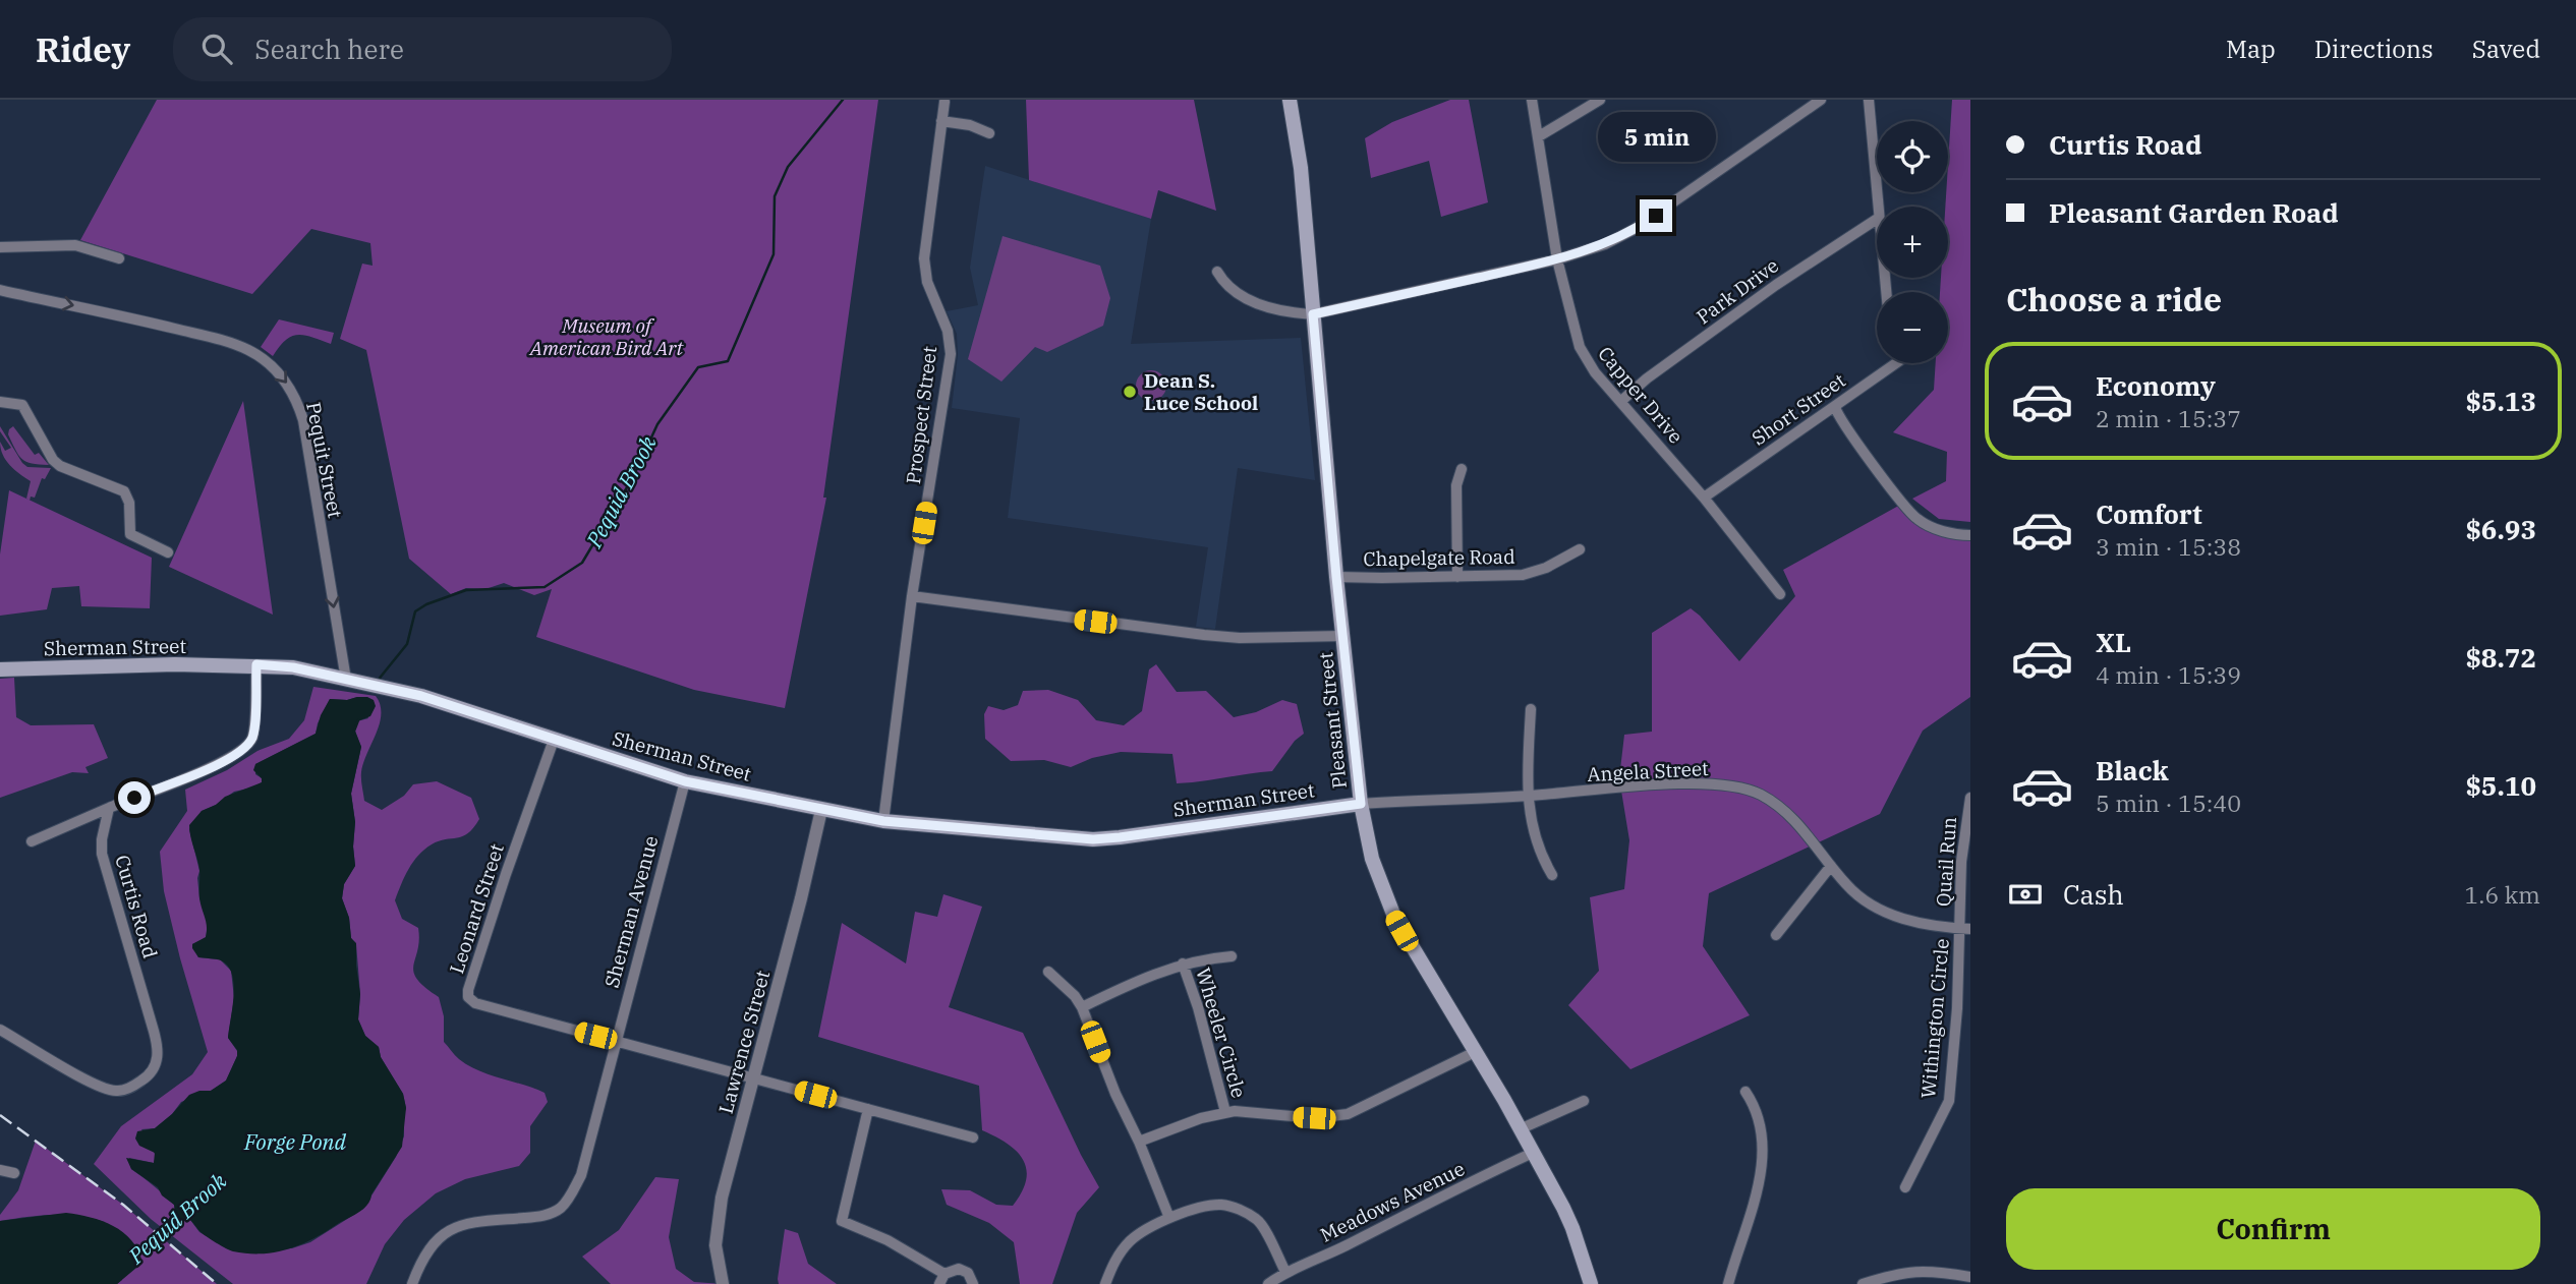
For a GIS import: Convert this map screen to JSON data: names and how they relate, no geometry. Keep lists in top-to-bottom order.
{
  "streets": {
    "main road": ["Sherman Street", "Pleasant Street"],
    "street": [
      "Park Drive",
      "Capper Drive",
      "Short Street",
      "Prospect Street",
      "Pequit Street",
      "Chapelgate Road",
      "Angela Street",
      "Quail Run",
      "Curtis Road",
      "Leonard Street",
      "Sherman Avenue",
      "Withington Circle",
      "Wheeler Circle",
      "Lawrence Street",
      "Meadows Avenue"
    ]
  },
  "crossings": [
    ["Park Drive", "Capper Drive"],
    ["Capper Drive", "Short Street"],
    ["Prospect Street", "Sherman Street"],
    ["Pequit Street", "Sherman Street"],
    ["Chapelgate Road", "Pleasant Street"],
    ["Sherman Street", "Pleasant Street"],
    ["Sherman Street", "Angela Street"],
    ["Sherman Street", "Leonard Street"],
    ["Sherman Street", "Sherman Avenue"],
    ["Sherman Street", "Lawrence Street"],
    ["Pleasant Street", "Angela Street"],
    ["Pleasant Street", "Meadows Avenue"],
    ["Angela Street", "Quail Run"],
    ["Angela Street", "Withington Circle"],
    ["Quail Run", "Withington Circle"],
    ["Leonard Street", "Sherman Avenue"],
    ["Leonard Street", "Lawrence Street"]
  ],
  "one_way": ["Pequit Street"],
  "water": ["Pequid Brook", "Forge Pond"],
  "parks": ["Museum of American Bird Art"],
  "places": ["Dean S. Luce School"],
  "page": {
    "header": "Ridey",
    "search": "Search here",
    "nav": ["Map", "Directions", "Saved"],
    "banner": ["Curtis Road", "Pleasant Garden Road"],
    "bubble": "5 min",
    "map_buttons": ["+", "−"],
    "heading": "Choose a ride",
    "list": [
      {
        "name": "Economy",
        "note": "2 min · 15:37",
        "value": "$5.13"
      },
      {
        "name": "Comfort",
        "note": "3 min · 15:38",
        "value": "$6.93"
      },
      {
        "name": "XL",
        "note": "4 min · 15:39",
        "value": "$8.72"
      },
      {
        "name": "Black",
        "note": "5 min · 15:40",
        "value": "$5.10"
      }
    ],
    "pay": ["Cash", "1.6 km"],
    "buttons": "Confirm"
  }
}
